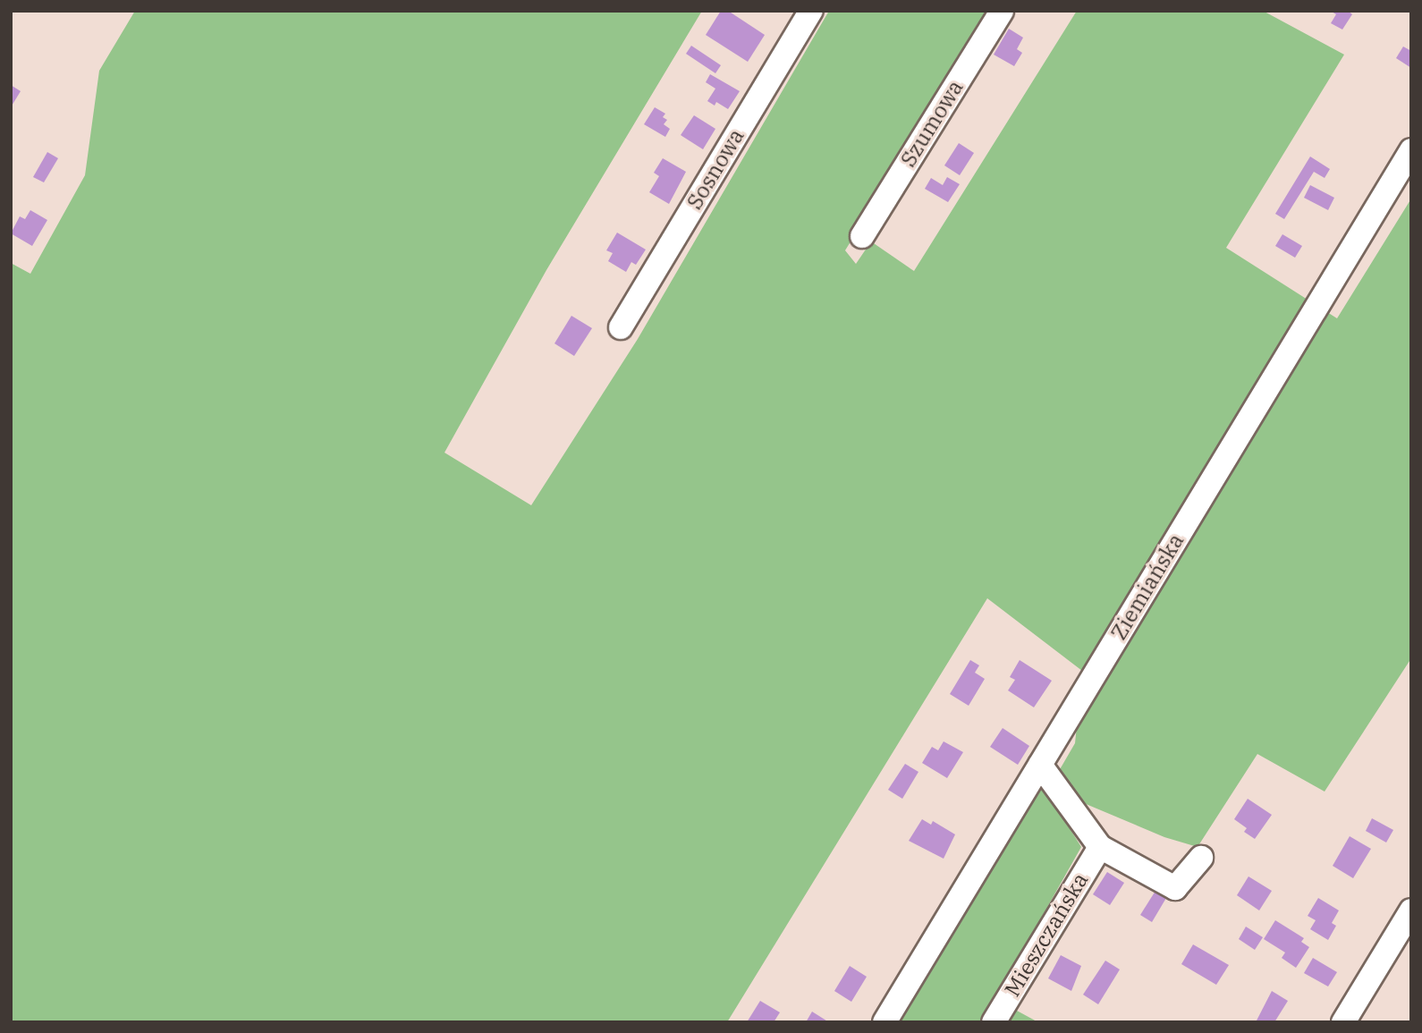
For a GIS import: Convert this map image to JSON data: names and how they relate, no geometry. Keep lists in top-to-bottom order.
{
  "streets": {
    "street": [
      "Szumowa",
      "Sosnowa",
      "Ziemiańska",
      "Mieszczańska"
    ]
  }
}
